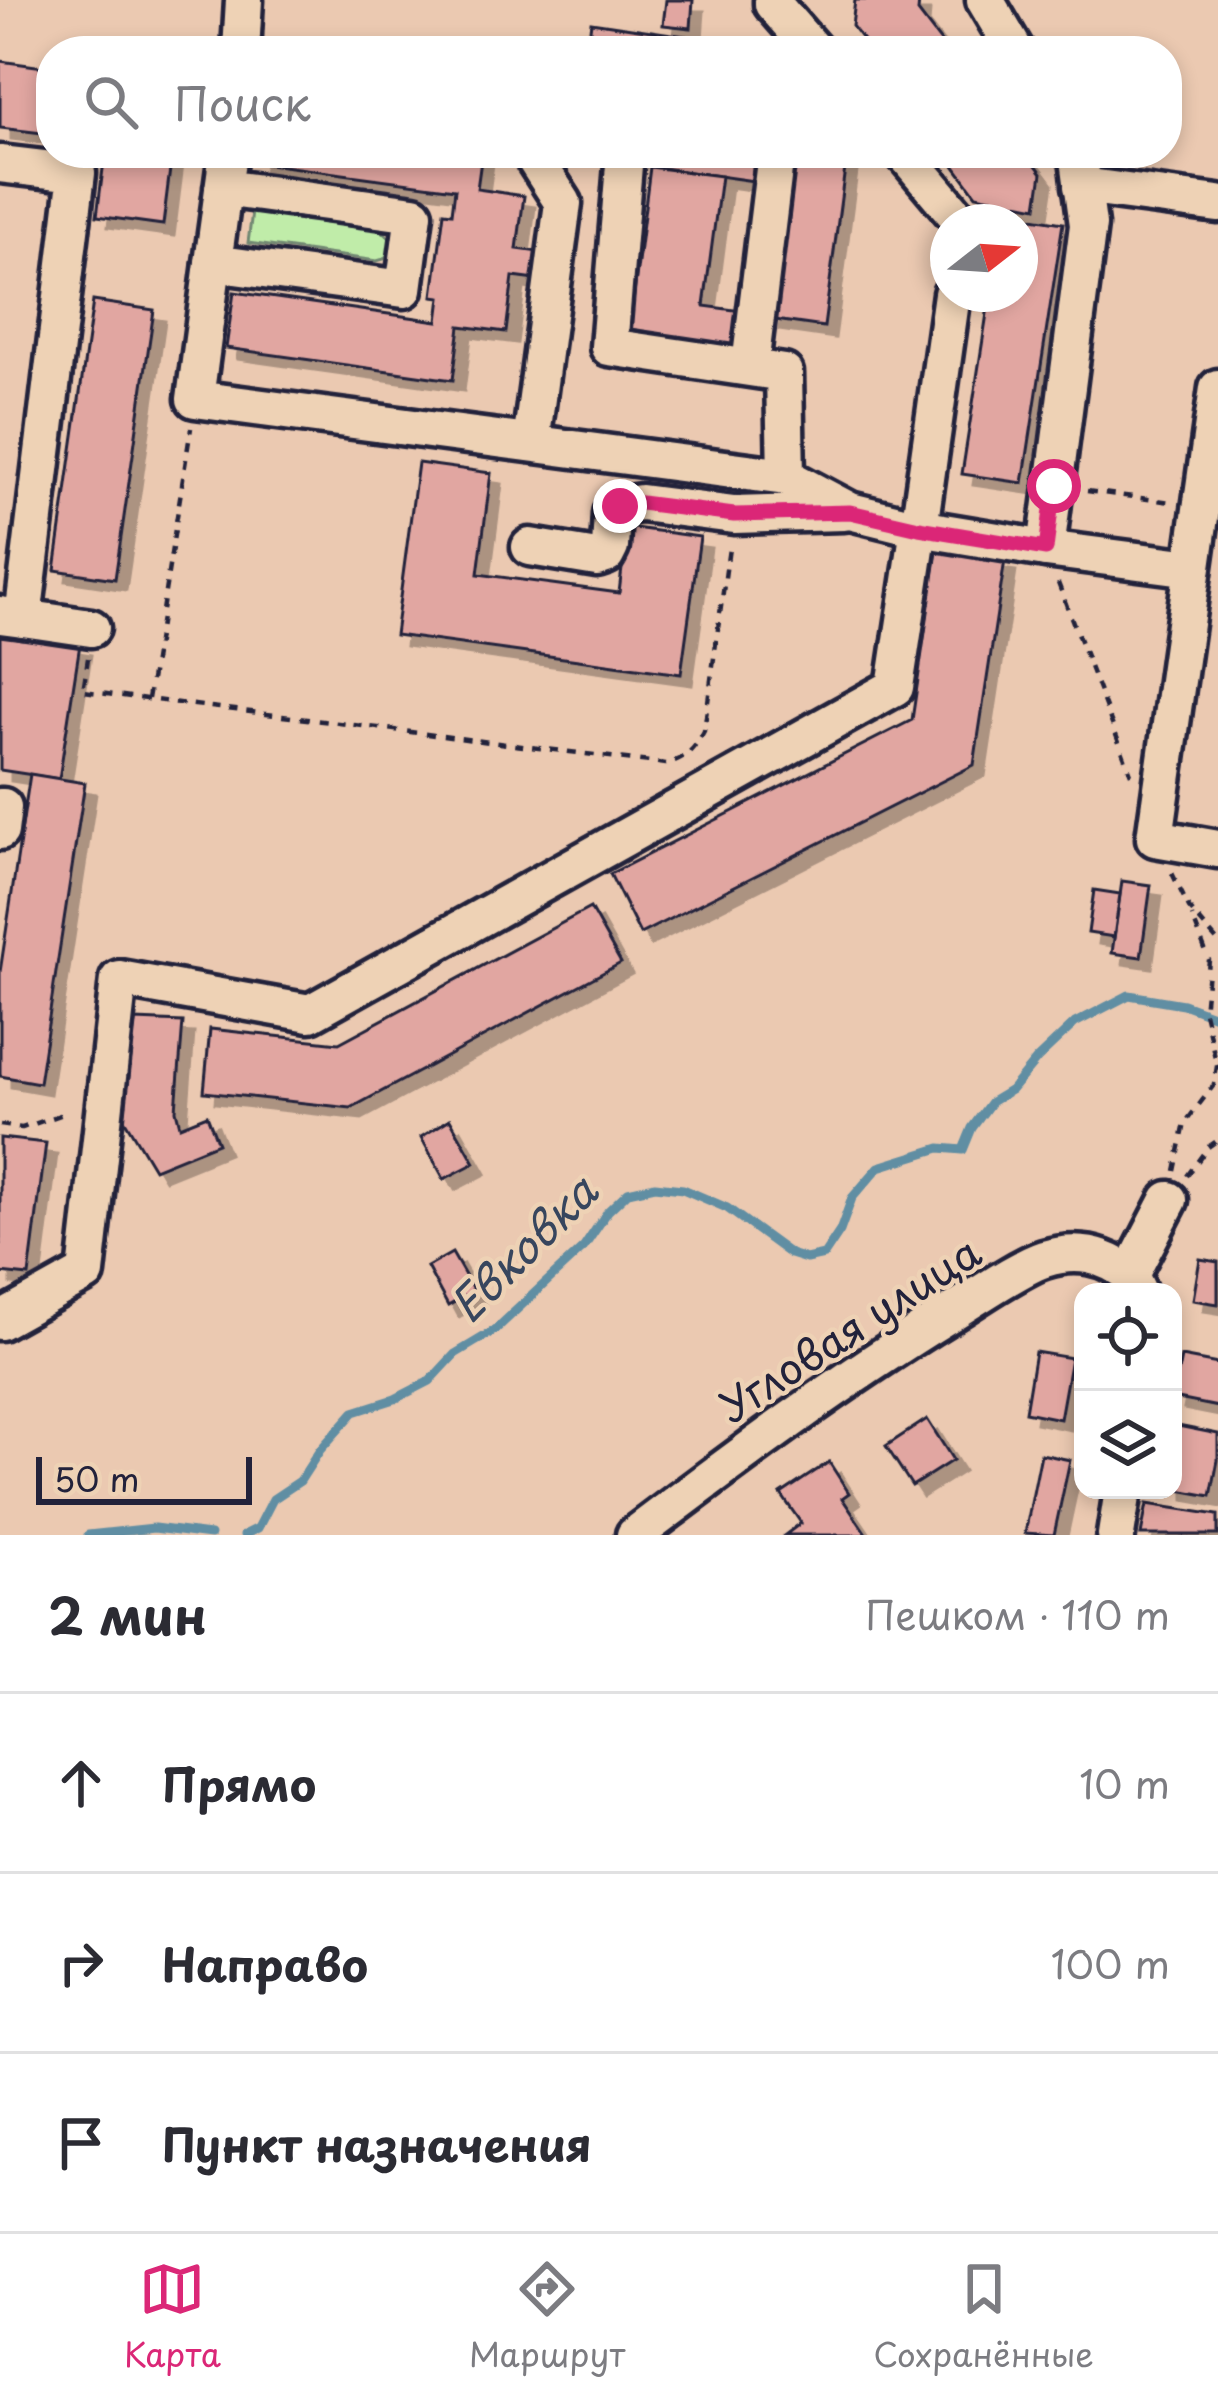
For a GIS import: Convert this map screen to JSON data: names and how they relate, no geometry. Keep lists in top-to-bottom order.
{
  "streets": {
    "street": ["Угловая улица"]
  },
  "water": ["Евковка"],
  "scale_bar": "50 m",
  "north": "right",
  "page": {
    "search": "Поиск",
    "scale": "50 m",
    "heading": ["2 мин", "Пешком · 110 m"],
    "list": [
      ["Прямо", "10 m"],
      ["Направо", "100 m"],
      "Пункт назначения"
    ],
    "nav": ["Карта", "Маршрут", "Сохранённые"]
  }
}
